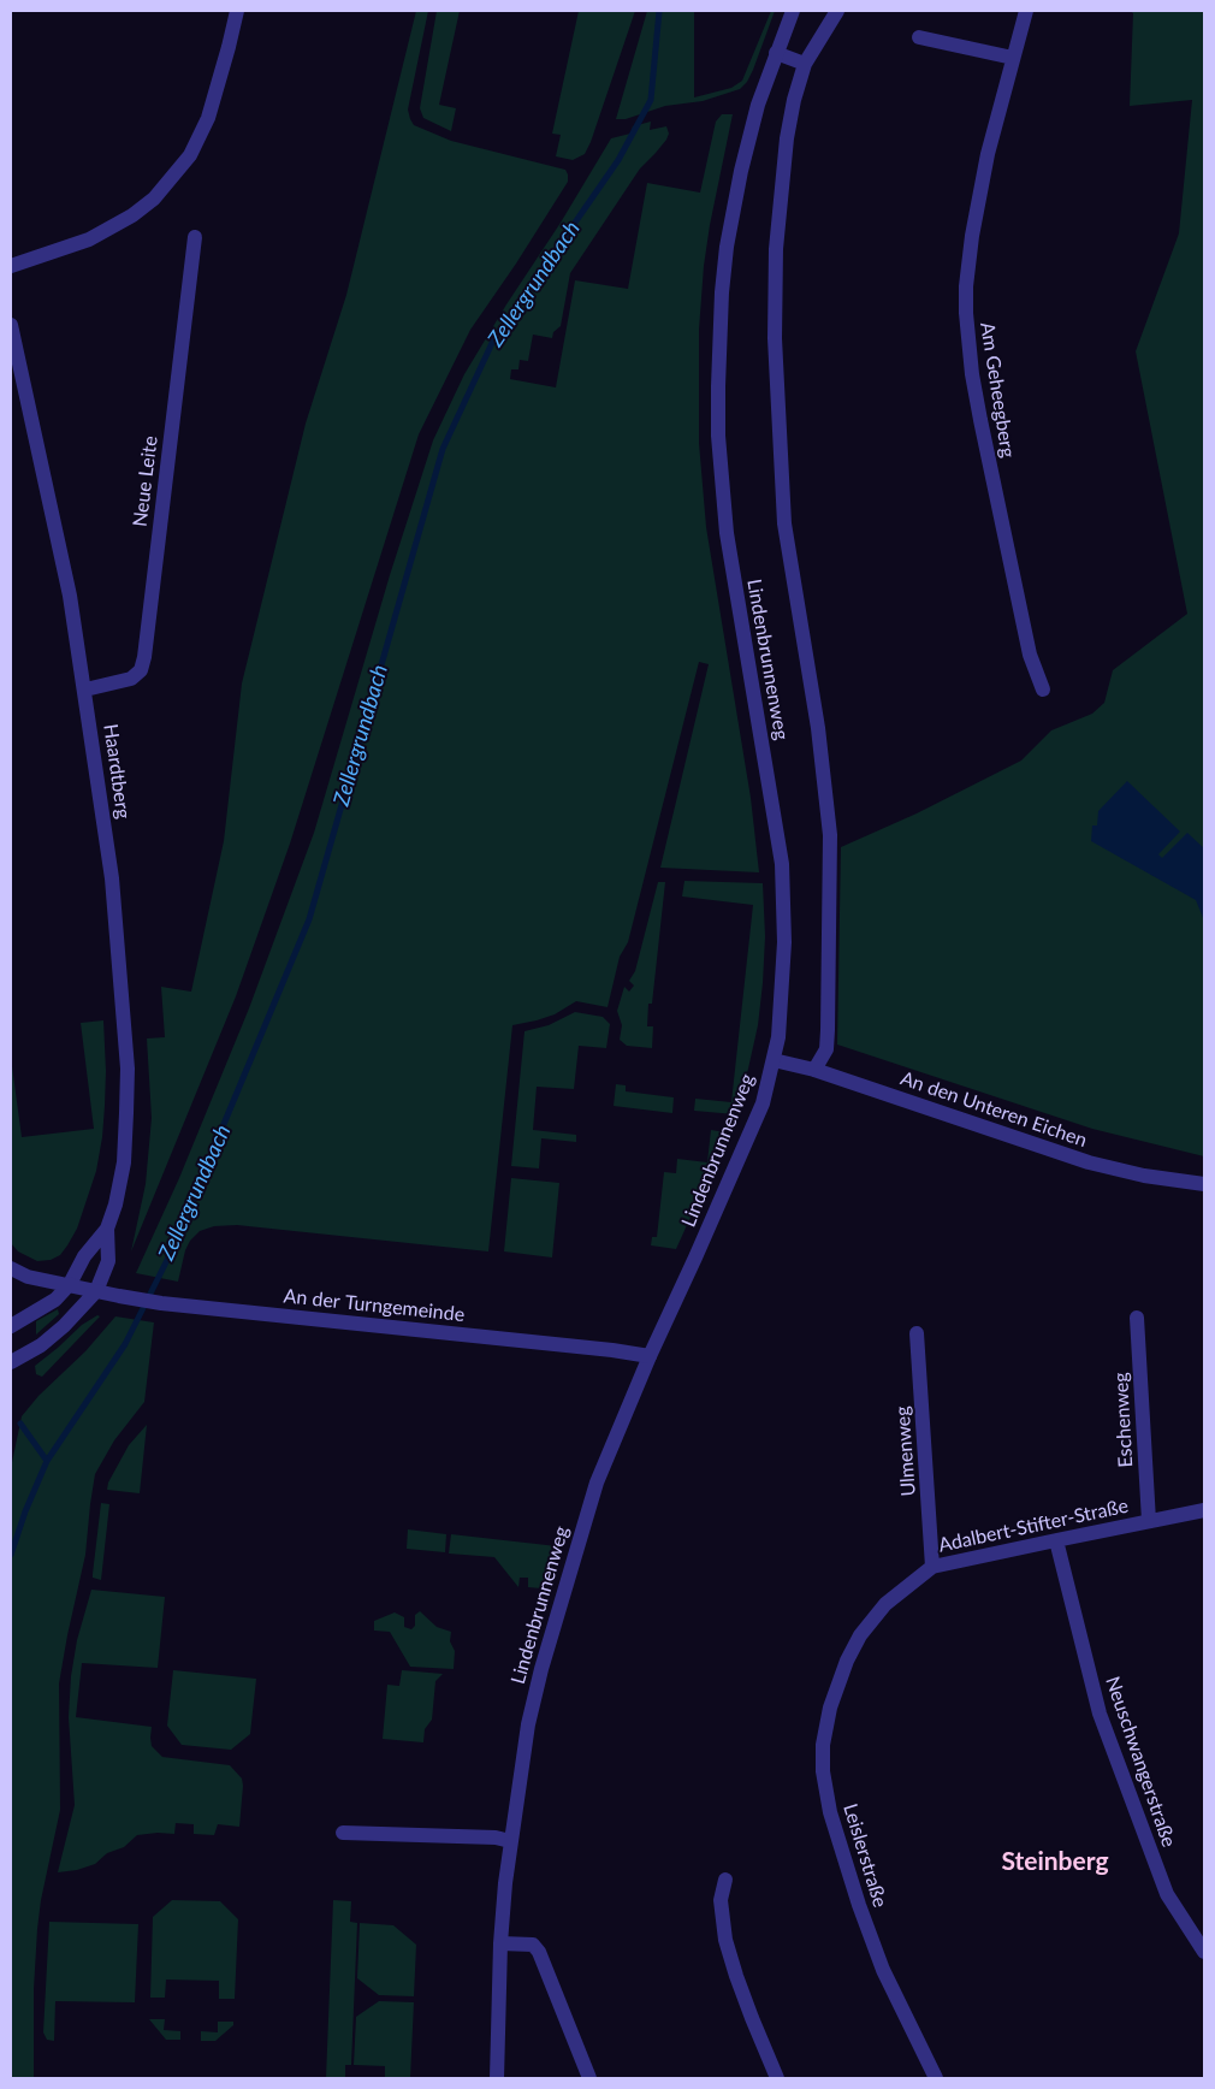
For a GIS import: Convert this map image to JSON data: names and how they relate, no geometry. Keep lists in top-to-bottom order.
{
  "streets": {
    "street": [
      "Am Geheegberg",
      "Neue Leite",
      "Lindenbrunnenweg",
      "Haardtberg",
      "An den Unteren Eichen",
      "An der Turngemeinde",
      "Eschenweg",
      "Ulmenweg",
      "Adalbert-Stifter-Straße",
      "Neuschwangerstraße",
      "Leislerstraße"
    ]
  },
  "crossings": [
    ["Neue Leite", "Haardtberg"],
    ["Lindenbrunnenweg", "An den Unteren Eichen"],
    ["Lindenbrunnenweg", "An der Turngemeinde"],
    ["Haardtberg", "An der Turngemeinde"],
    ["Eschenweg", "Adalbert-Stifter-Straße"],
    ["Ulmenweg", "Adalbert-Stifter-Straße"],
    ["Adalbert-Stifter-Straße", "Neuschwangerstraße"],
    ["Adalbert-Stifter-Straße", "Leislerstraße"]
  ],
  "districts": ["Steinberg"],
  "water": ["Zellergrundbach"]
}
